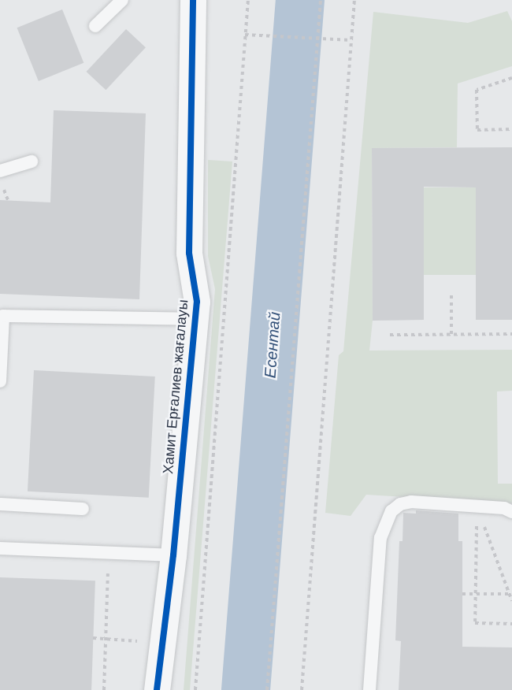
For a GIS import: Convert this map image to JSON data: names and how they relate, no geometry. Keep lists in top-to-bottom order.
{
  "streets": {
    "street": ["Хамит Ерғалиев жағалауы"]
  },
  "water": ["Есентай"]
}
